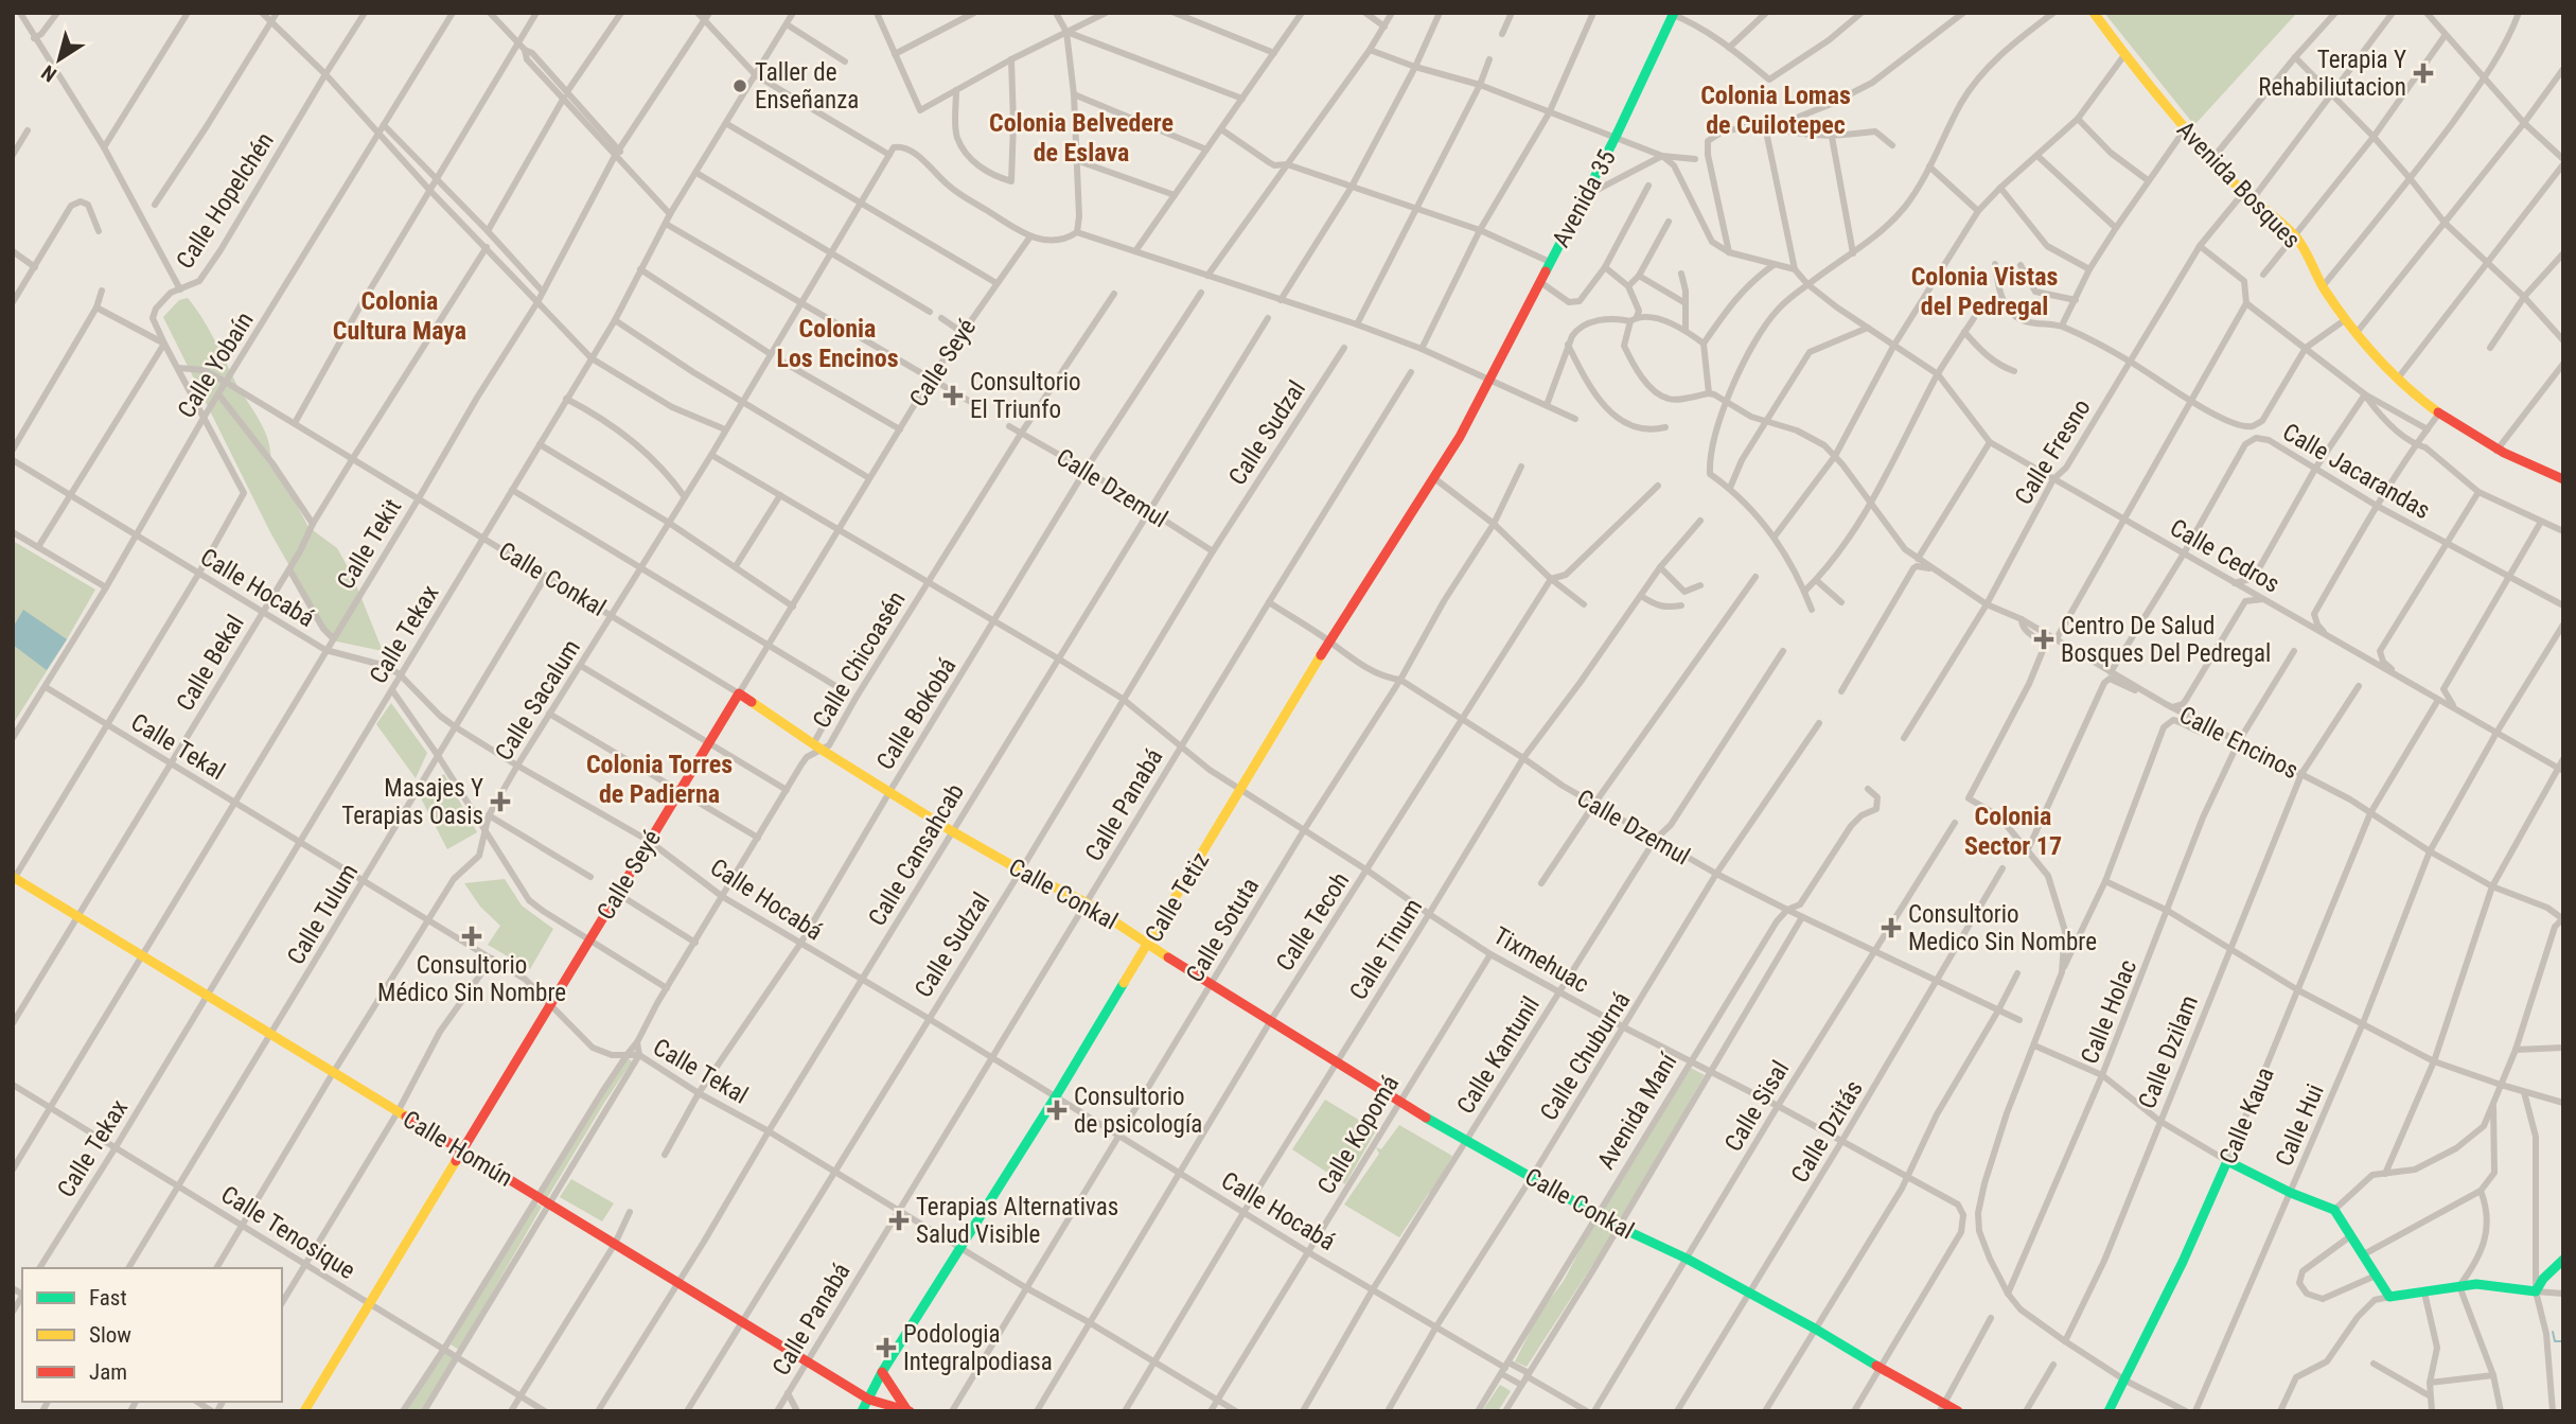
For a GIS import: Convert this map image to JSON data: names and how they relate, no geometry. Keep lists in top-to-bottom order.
{
  "streets": {
    "street": [
      "Avenida Bosques",
      "Avenida 35",
      "Calle Hopelchén",
      "Calle Seyé",
      "Calle Yobaín",
      "Calle Sudzal",
      "Calle Fresno",
      "Calle Jacarandas",
      "Calle Dzemul",
      "Calle Tekit",
      "Calle Cedros",
      "Calle Conkal",
      "Calle Hocabá",
      "Calle Tekax",
      "Calle Chicoasén",
      "Calle Bekal",
      "Calle Sacalum",
      "Calle Bokobá",
      "Calle Encinos",
      "Calle Tekal",
      "Calle Panabá",
      "Calle Cansahcab",
      "Calle Tetiz",
      "Calle Tulum",
      "Calle Tecoh",
      "Calle Sotuta",
      "Calle Tinum",
      "Tixmehuac",
      "Calle Holac",
      "Calle Dzilam",
      "Calle Kantunil",
      "Calle Chuburná",
      "Calle Sisal",
      "Avenida Maní",
      "Calle Kaua",
      "Calle Hui",
      "Calle Dzitás",
      "Calle Kopomá",
      "Calle Homún",
      "Calle Tenosique"
    ]
  },
  "crossings": [
    ["Avenida Bosques", "Calle Fresno"],
    ["Avenida Bosques", "Calle Jacarandas"],
    ["Avenida 35", "Calle Tetiz"],
    ["Calle Seyé", "Calle Conkal"],
    ["Calle Seyé", "Calle Hocabá"],
    ["Calle Seyé", "Calle Sacalum"],
    ["Calle Seyé", "Calle Tekal"],
    ["Calle Seyé", "Tixmehuac"],
    ["Calle Seyé", "Calle Homún"],
    ["Calle Seyé", "Calle Tenosique"],
    ["Calle Yobaín", "Calle Conkal"],
    ["Calle Yobaín", "Calle Hocabá"],
    ["Calle Yobaín", "Calle Tekal"],
    ["Calle Sudzal", "Calle Dzemul"],
    ["Calle Sudzal", "Calle Conkal"],
    ["Calle Sudzal", "Calle Hocabá"],
    ["Calle Sudzal", "Calle Tekal"],
    ["Calle Sudzal", "Tixmehuac"],
    ["Calle Sudzal", "Calle Homún"],
    ["Calle Fresno", "Calle Jacarandas"],
    ["Calle Fresno", "Calle Cedros"],
    ["Calle Fresno", "Calle Encinos"],
    ["Calle Jacarandas", "Calle Cedros"],
    ["Calle Jacarandas", "Calle Encinos"],
    ["Calle Dzemul", "Calle Chicoasén"],
    ["Calle Dzemul", "Calle Bokobá"],
    ["Calle Dzemul", "Calle Panabá"],
    ["Calle Dzemul", "Calle Cansahcab"],
    ["Calle Dzemul", "Calle Tetiz"],
    ["Calle Dzemul", "Calle Tecoh"],
    ["Calle Dzemul", "Calle Sotuta"],
    ["Calle Dzemul", "Calle Tinum"],
    ["Calle Dzemul", "Calle Kantunil"],
    ["Calle Dzemul", "Calle Chuburná"],
    ["Calle Dzemul", "Calle Sisal"],
    ["Calle Dzemul", "Avenida Maní"],
    ["Calle Dzemul", "Calle Dzitás"],
    ["Calle Tekit", "Calle Conkal"],
    ["Calle Tekit", "Calle Hocabá"],
    ["Calle Tekit", "Calle Tekal"],
    ["Calle Tekit", "Calle Homún"],
    ["Calle Tekit", "Calle Tenosique"],
    ["Calle Cedros", "Calle Kaua"],
    ["Calle Cedros", "Calle Hui"],
    ["Calle Conkal", "Calle Tekax"],
    ["Calle Conkal", "Calle Chicoasén"],
    ["Calle Conkal", "Calle Bekal"],
    ["Calle Conkal", "Calle Sacalum"],
    ["Calle Conkal", "Calle Bokobá"],
    ["Calle Conkal", "Calle Panabá"],
    ["Calle Conkal", "Calle Cansahcab"],
    ["Calle Conkal", "Calle Tetiz"],
    ["Calle Conkal", "Calle Tulum"],
    ["Calle Conkal", "Calle Tecoh"],
    ["Calle Conkal", "Calle Sotuta"],
    ["Calle Conkal", "Calle Tinum"],
    ["Calle Conkal", "Calle Kantunil"],
    ["Calle Conkal", "Calle Chuburná"],
    ["Calle Conkal", "Calle Sisal"],
    ["Calle Conkal", "Avenida Maní"],
    ["Calle Conkal", "Calle Dzitás"],
    ["Calle Conkal", "Calle Kopomá"],
    ["Calle Hocabá", "Calle Tekax"],
    ["Calle Hocabá", "Calle Chicoasén"],
    ["Calle Hocabá", "Calle Bekal"],
    ["Calle Hocabá", "Calle Sacalum"],
    ["Calle Hocabá", "Calle Bokobá"],
    ["Calle Hocabá", "Calle Panabá"],
    ["Calle Hocabá", "Calle Cansahcab"],
    ["Calle Hocabá", "Calle Tetiz"],
    ["Calle Hocabá", "Calle Tulum"],
    ["Calle Hocabá", "Calle Tecoh"],
    ["Calle Hocabá", "Calle Sotuta"],
    ["Calle Hocabá", "Calle Tinum"],
    ["Calle Hocabá", "Calle Kantunil"],
    ["Calle Hocabá", "Calle Chuburná"],
    ["Calle Hocabá", "Avenida Maní"],
    ["Calle Hocabá", "Calle Kopomá"],
    ["Calle Tekax", "Calle Tekal"],
    ["Calle Tekax", "Calle Homún"],
    ["Calle Tekax", "Calle Tenosique"],
    ["Calle Chicoasén", "Calle Tekal"],
    ["Calle Chicoasén", "Tixmehuac"],
    ["Calle Chicoasén", "Calle Homún"],
    ["Calle Chicoasén", "Calle Tenosique"],
    ["Calle Bekal", "Calle Tekal"],
    ["Calle Bekal", "Calle Homún"],
    ["Calle Sacalum", "Calle Tekal"],
    ["Calle Sacalum", "Tixmehuac"],
    ["Calle Sacalum", "Calle Homún"],
    ["Calle Sacalum", "Calle Tenosique"],
    ["Calle Bokobá", "Calle Tekal"],
    ["Calle Bokobá", "Tixmehuac"],
    ["Calle Encinos", "Calle Holac"],
    ["Calle Encinos", "Calle Dzilam"],
    ["Calle Encinos", "Calle Kaua"],
    ["Calle Encinos", "Calle Hui"],
    ["Calle Tekal", "Calle Panabá"],
    ["Calle Tekal", "Calle Cansahcab"],
    ["Calle Tekal", "Calle Tetiz"],
    ["Calle Tekal", "Calle Tulum"],
    ["Calle Tekal", "Calle Tecoh"],
    ["Calle Tekal", "Calle Sotuta"],
    ["Calle Tekal", "Calle Tinum"],
    ["Calle Tekal", "Calle Kopomá"],
    ["Calle Panabá", "Tixmehuac"],
    ["Calle Panabá", "Calle Homún"],
    ["Calle Cansahcab", "Tixmehuac"],
    ["Calle Cansahcab", "Calle Homún"],
    ["Calle Tetiz", "Tixmehuac"],
    ["Calle Tetiz", "Calle Homún"],
    ["Calle Tulum", "Calle Homún"],
    ["Calle Tulum", "Calle Tenosique"],
    ["Calle Tecoh", "Tixmehuac"],
    ["Calle Sotuta", "Tixmehuac"],
    ["Calle Tinum", "Tixmehuac"],
    ["Tixmehuac", "Calle Kantunil"],
    ["Tixmehuac", "Calle Chuburná"],
    ["Tixmehuac", "Calle Sisal"],
    ["Tixmehuac", "Avenida Maní"],
    ["Tixmehuac", "Calle Dzitás"],
    ["Tixmehuac", "Calle Kopomá"]
  ],
  "districts": [
    "Colonia Lomas de Cuilotepec",
    "Colonia Belvedere de Eslava",
    "Colonia Vistas del Pedregal",
    "Colonia Cultura Maya",
    "Colonia Los Encinos",
    "Colonia Torres de Padierna",
    "Colonia Sector 17"
  ],
  "places": {
    "health": [
      "Terapia Y Rehabiliutacion",
      "Consultorio El Triunfo",
      "Centro De Salud Bosques Del Pedregal",
      "Masajes Y Terapias Oasis",
      "Consultorio Medico Sin Nombre",
      "Consultorio Médico Sin Nombre",
      "Consultorio de psicología",
      "Terapias Alternativas Salud Visible",
      "Podologia Integralpodiasa"
    ],
    "other": ["Taller de Enseñanza"]
  },
  "legend": ["Fast", "Slow", "Jam"],
  "north": "bottom left"
}
